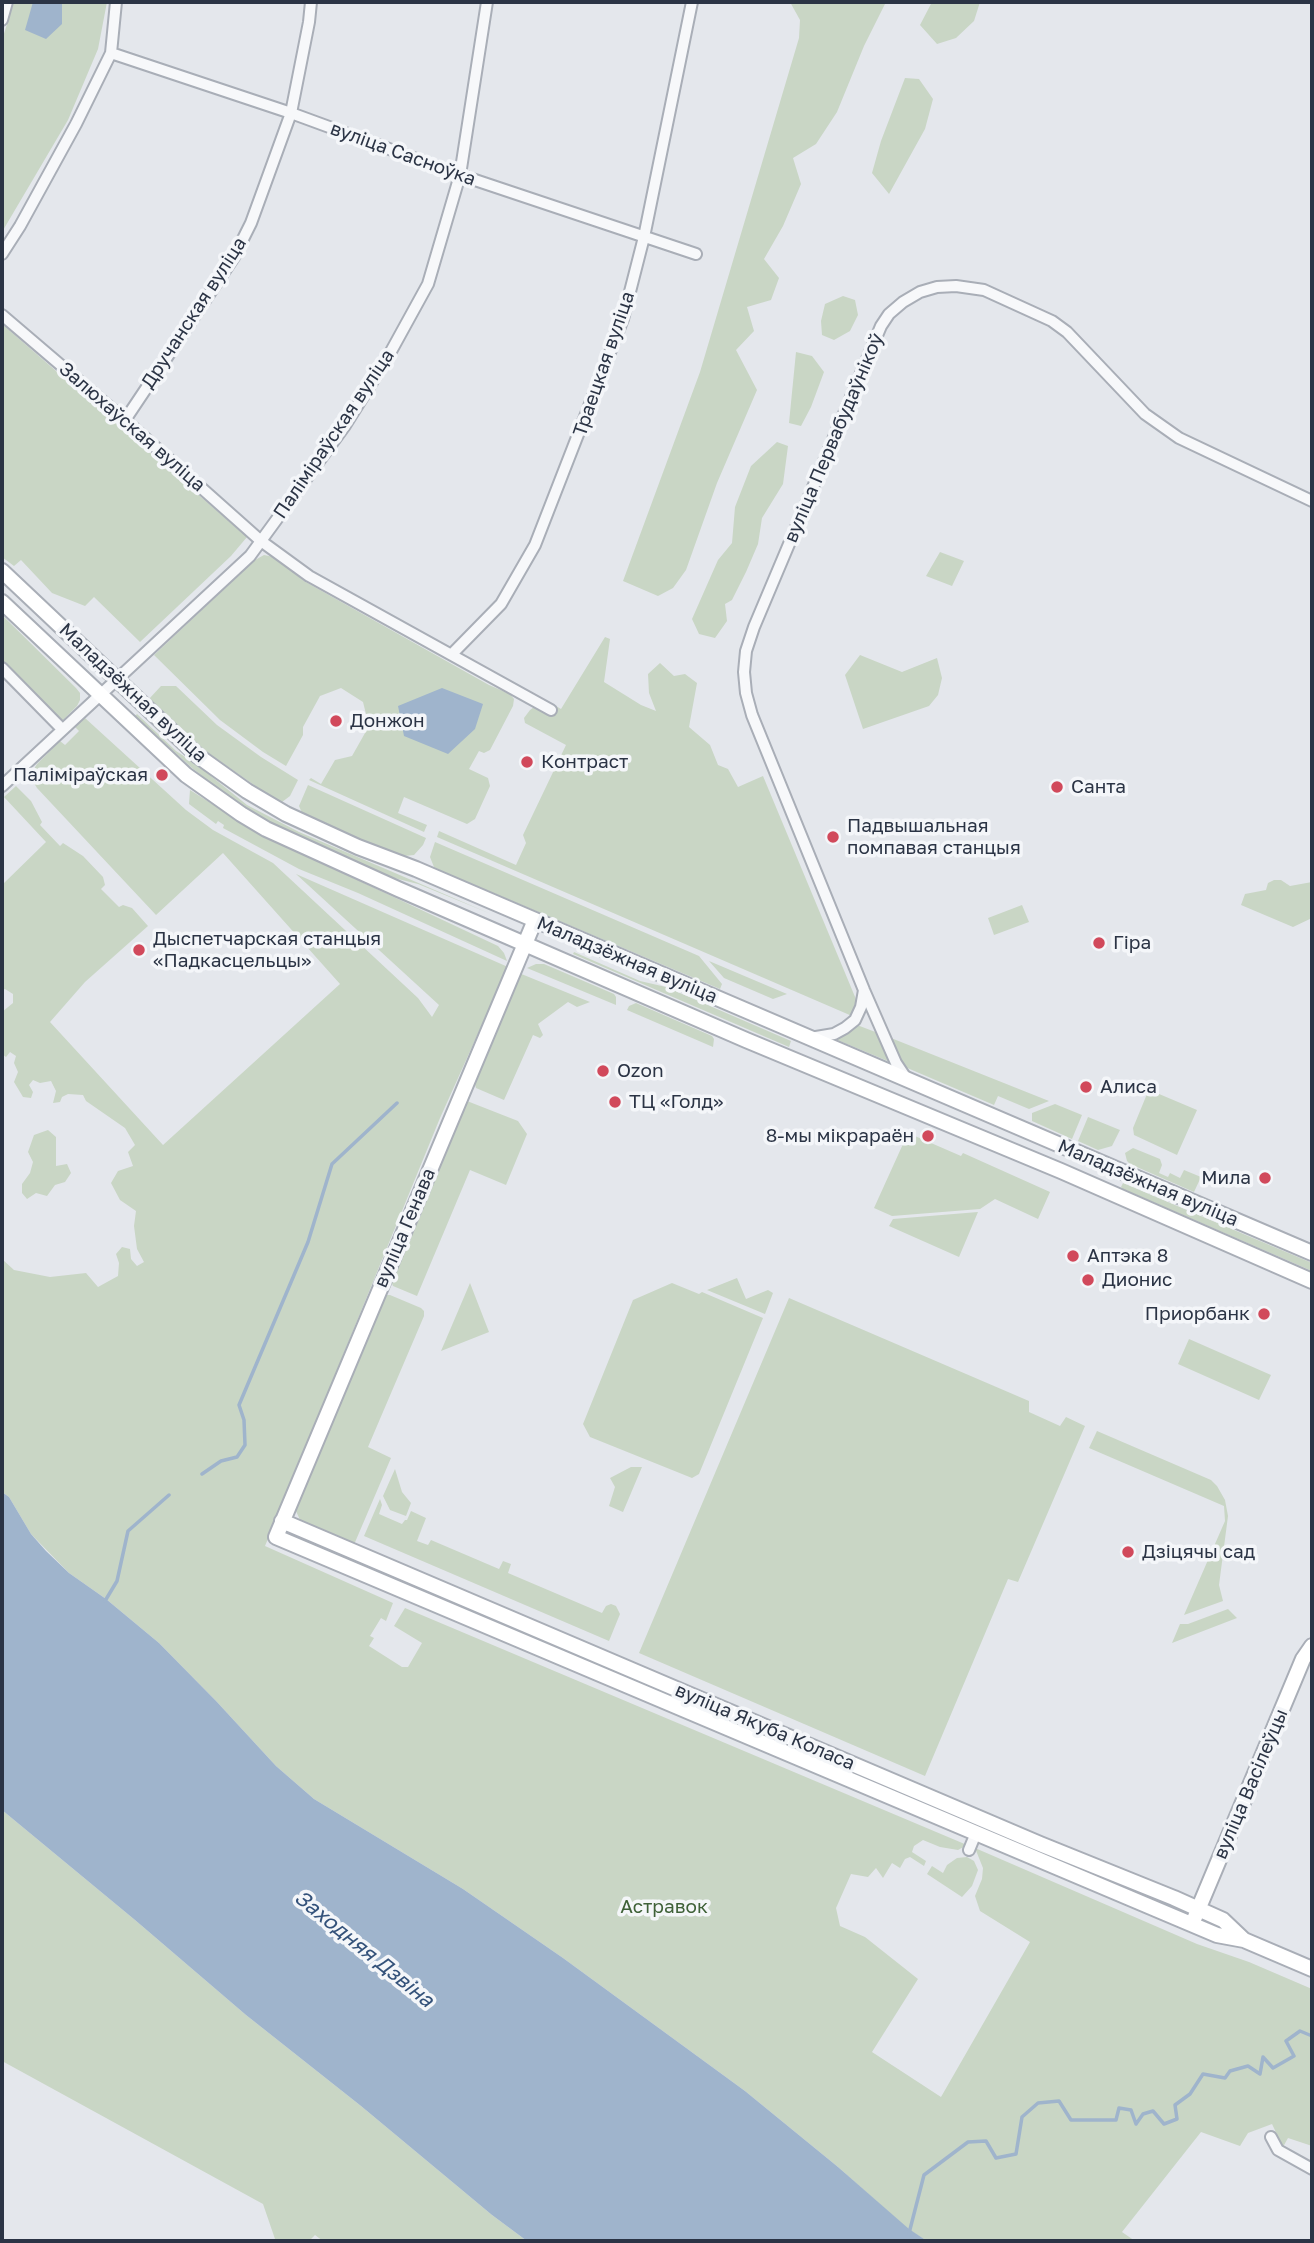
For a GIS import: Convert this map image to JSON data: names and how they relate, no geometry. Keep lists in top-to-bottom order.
{
  "streets": {
    "street": [
      "вуліца Сасноўка",
      "Дручанская вуліца",
      "Траецкая вуліца",
      "Залюхаўская вуліца",
      "Паліміраўская вуліца",
      "вуліца Первабудаўнікоў",
      "Маладзёжная вуліца",
      "вуліца Генава",
      "вуліца Якуба Коласа",
      "вуліца Васілеўцы"
    ]
  },
  "crossings": [
    ["вуліца Сасноўка", "Дручанская вуліца"],
    ["вуліца Сасноўка", "Траецкая вуліца"],
    ["вуліца Сасноўка", "Паліміраўская вуліца"],
    ["Дручанская вуліца", "Залюхаўская вуліца"],
    ["Залюхаўская вуліца", "Паліміраўская вуліца"],
    ["Паліміраўская вуліца", "Маладзёжная вуліца"],
    ["вуліца Первабудаўнікоў", "Маладзёжная вуліца"],
    ["Маладзёжная вуліца", "вуліца Генава"],
    ["вуліца Генава", "вуліца Якуба Коласа"],
    ["вуліца Якуба Коласа", "вуліца Васілеўцы"]
  ],
  "water": ["Заходняя Дзвіна"],
  "parks": ["Астравок"],
  "places": [
    "Донжон",
    "Контраст",
    "Паліміраўская",
    "Санта",
    "Падвышальная помпавая станцыя",
    "Гіра",
    "Дыспетчарская станцыя «Падкасцельцы»",
    "Ozon",
    "Алиса",
    "ТЦ «Голд»",
    "8-мы мікрараён",
    "Мила",
    "Аптэка 8",
    "Дионис",
    "Приорбанк",
    "Дзіцячы сад"
  ]
}
